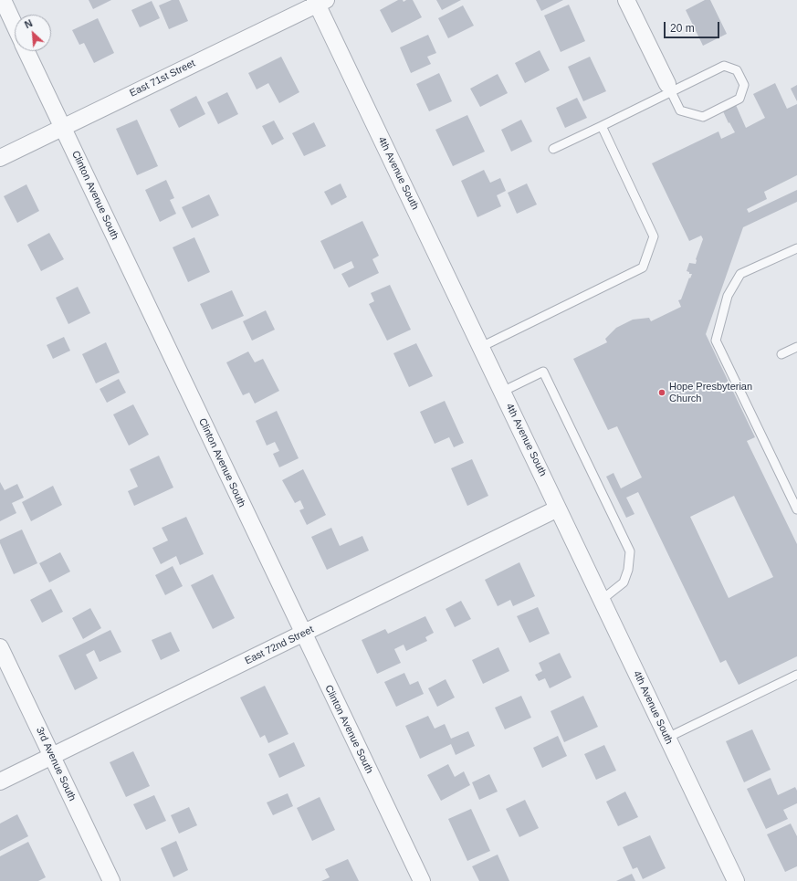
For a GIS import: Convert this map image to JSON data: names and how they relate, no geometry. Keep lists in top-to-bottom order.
{
  "streets": {
    "street": [
      "East 71st Street",
      "4th Avenue South",
      "Clinton Avenue South",
      "East 72nd Street",
      "3rd Avenue South"
    ]
  },
  "crossings": [
    ["East 71st Street", "4th Avenue South"],
    ["East 71st Street", "Clinton Avenue South"],
    ["4th Avenue South", "East 72nd Street"],
    ["Clinton Avenue South", "East 72nd Street"],
    ["East 72nd Street", "3rd Avenue South"]
  ],
  "places": ["Hope Presbyterian Church"],
  "scale_bar": "20 m",
  "north": "top left"
}
